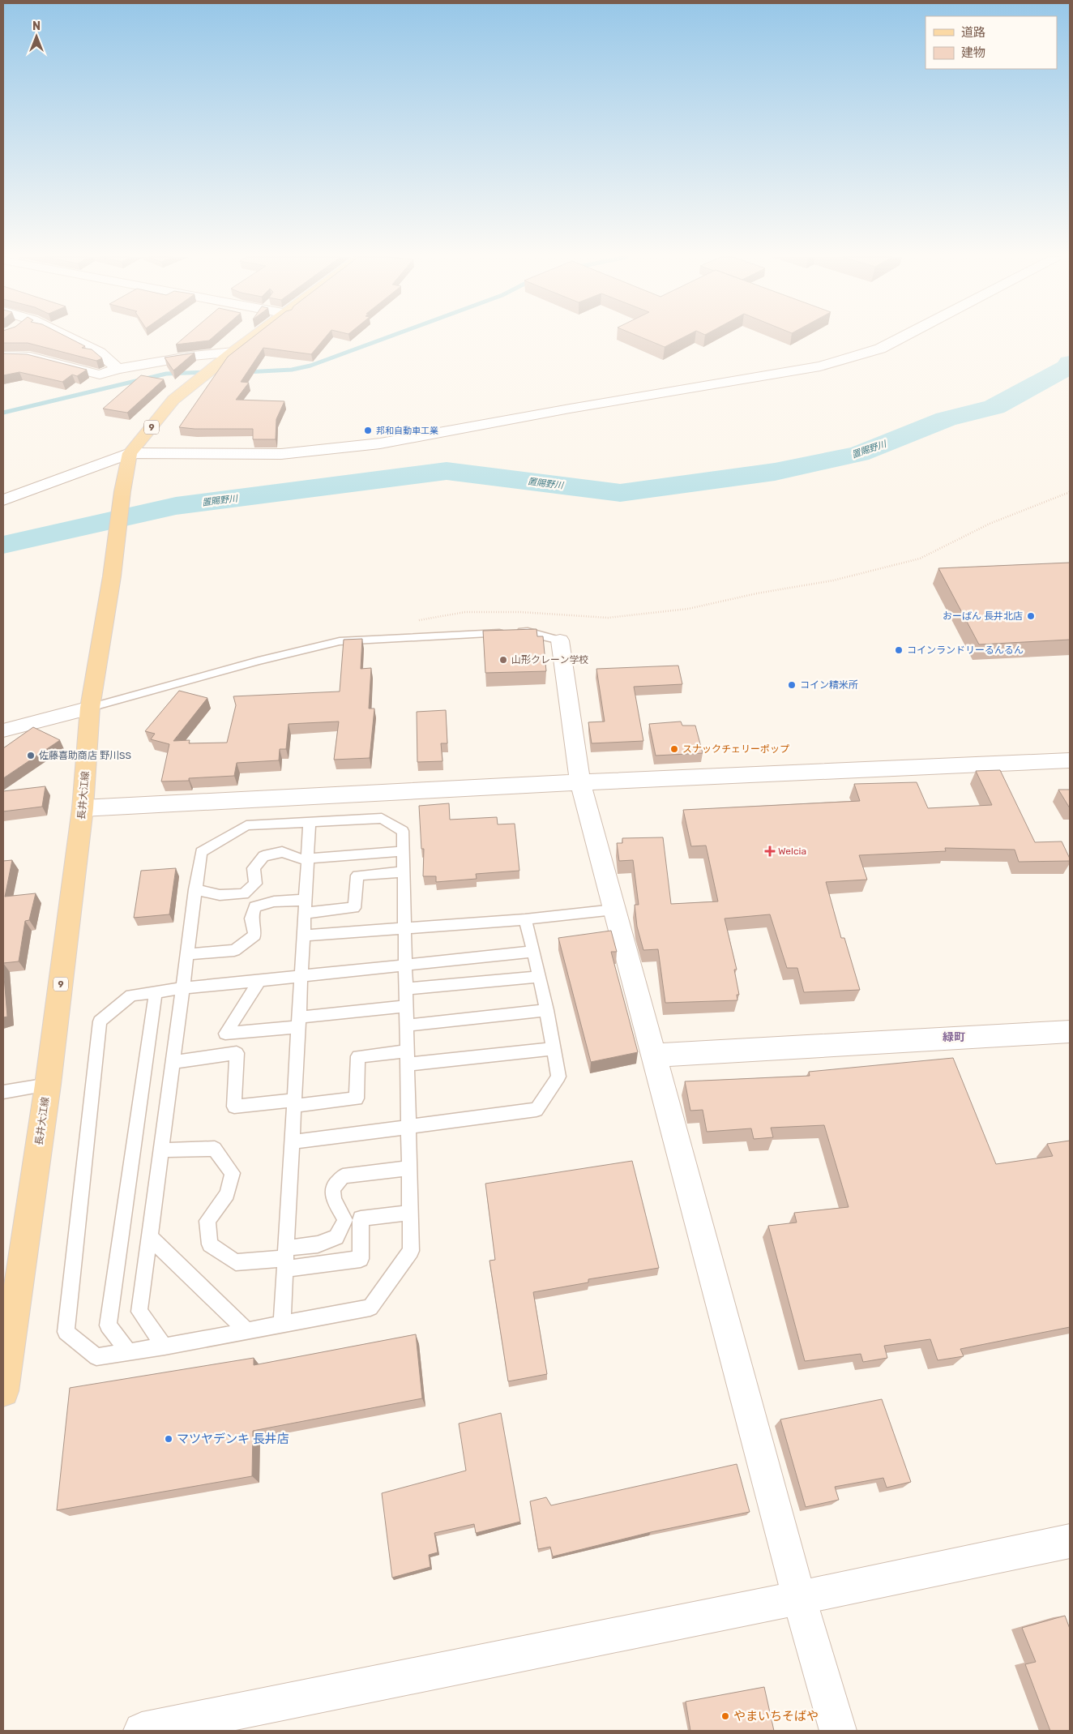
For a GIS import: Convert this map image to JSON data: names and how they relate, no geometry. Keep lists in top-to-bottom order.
{
  "streets": {
    "main road": ["9", "長井大江線"]
  },
  "districts": ["緑町"],
  "water": ["置賜野川"],
  "places": {
    "other": [
      "邦和自動車工業",
      "おーばん 長井北店",
      "コインランドリーるんるん",
      "山形クレーン学校",
      "コイン精米所",
      "スナックチェリーポップ",
      "佐藤喜助商店 野川SS",
      "マツヤデンキ 長井店",
      "やまいちそばや"
    ],
    "health": ["Welcia"]
  },
  "legend": ["道路", "建物"],
  "north": "top"
}
